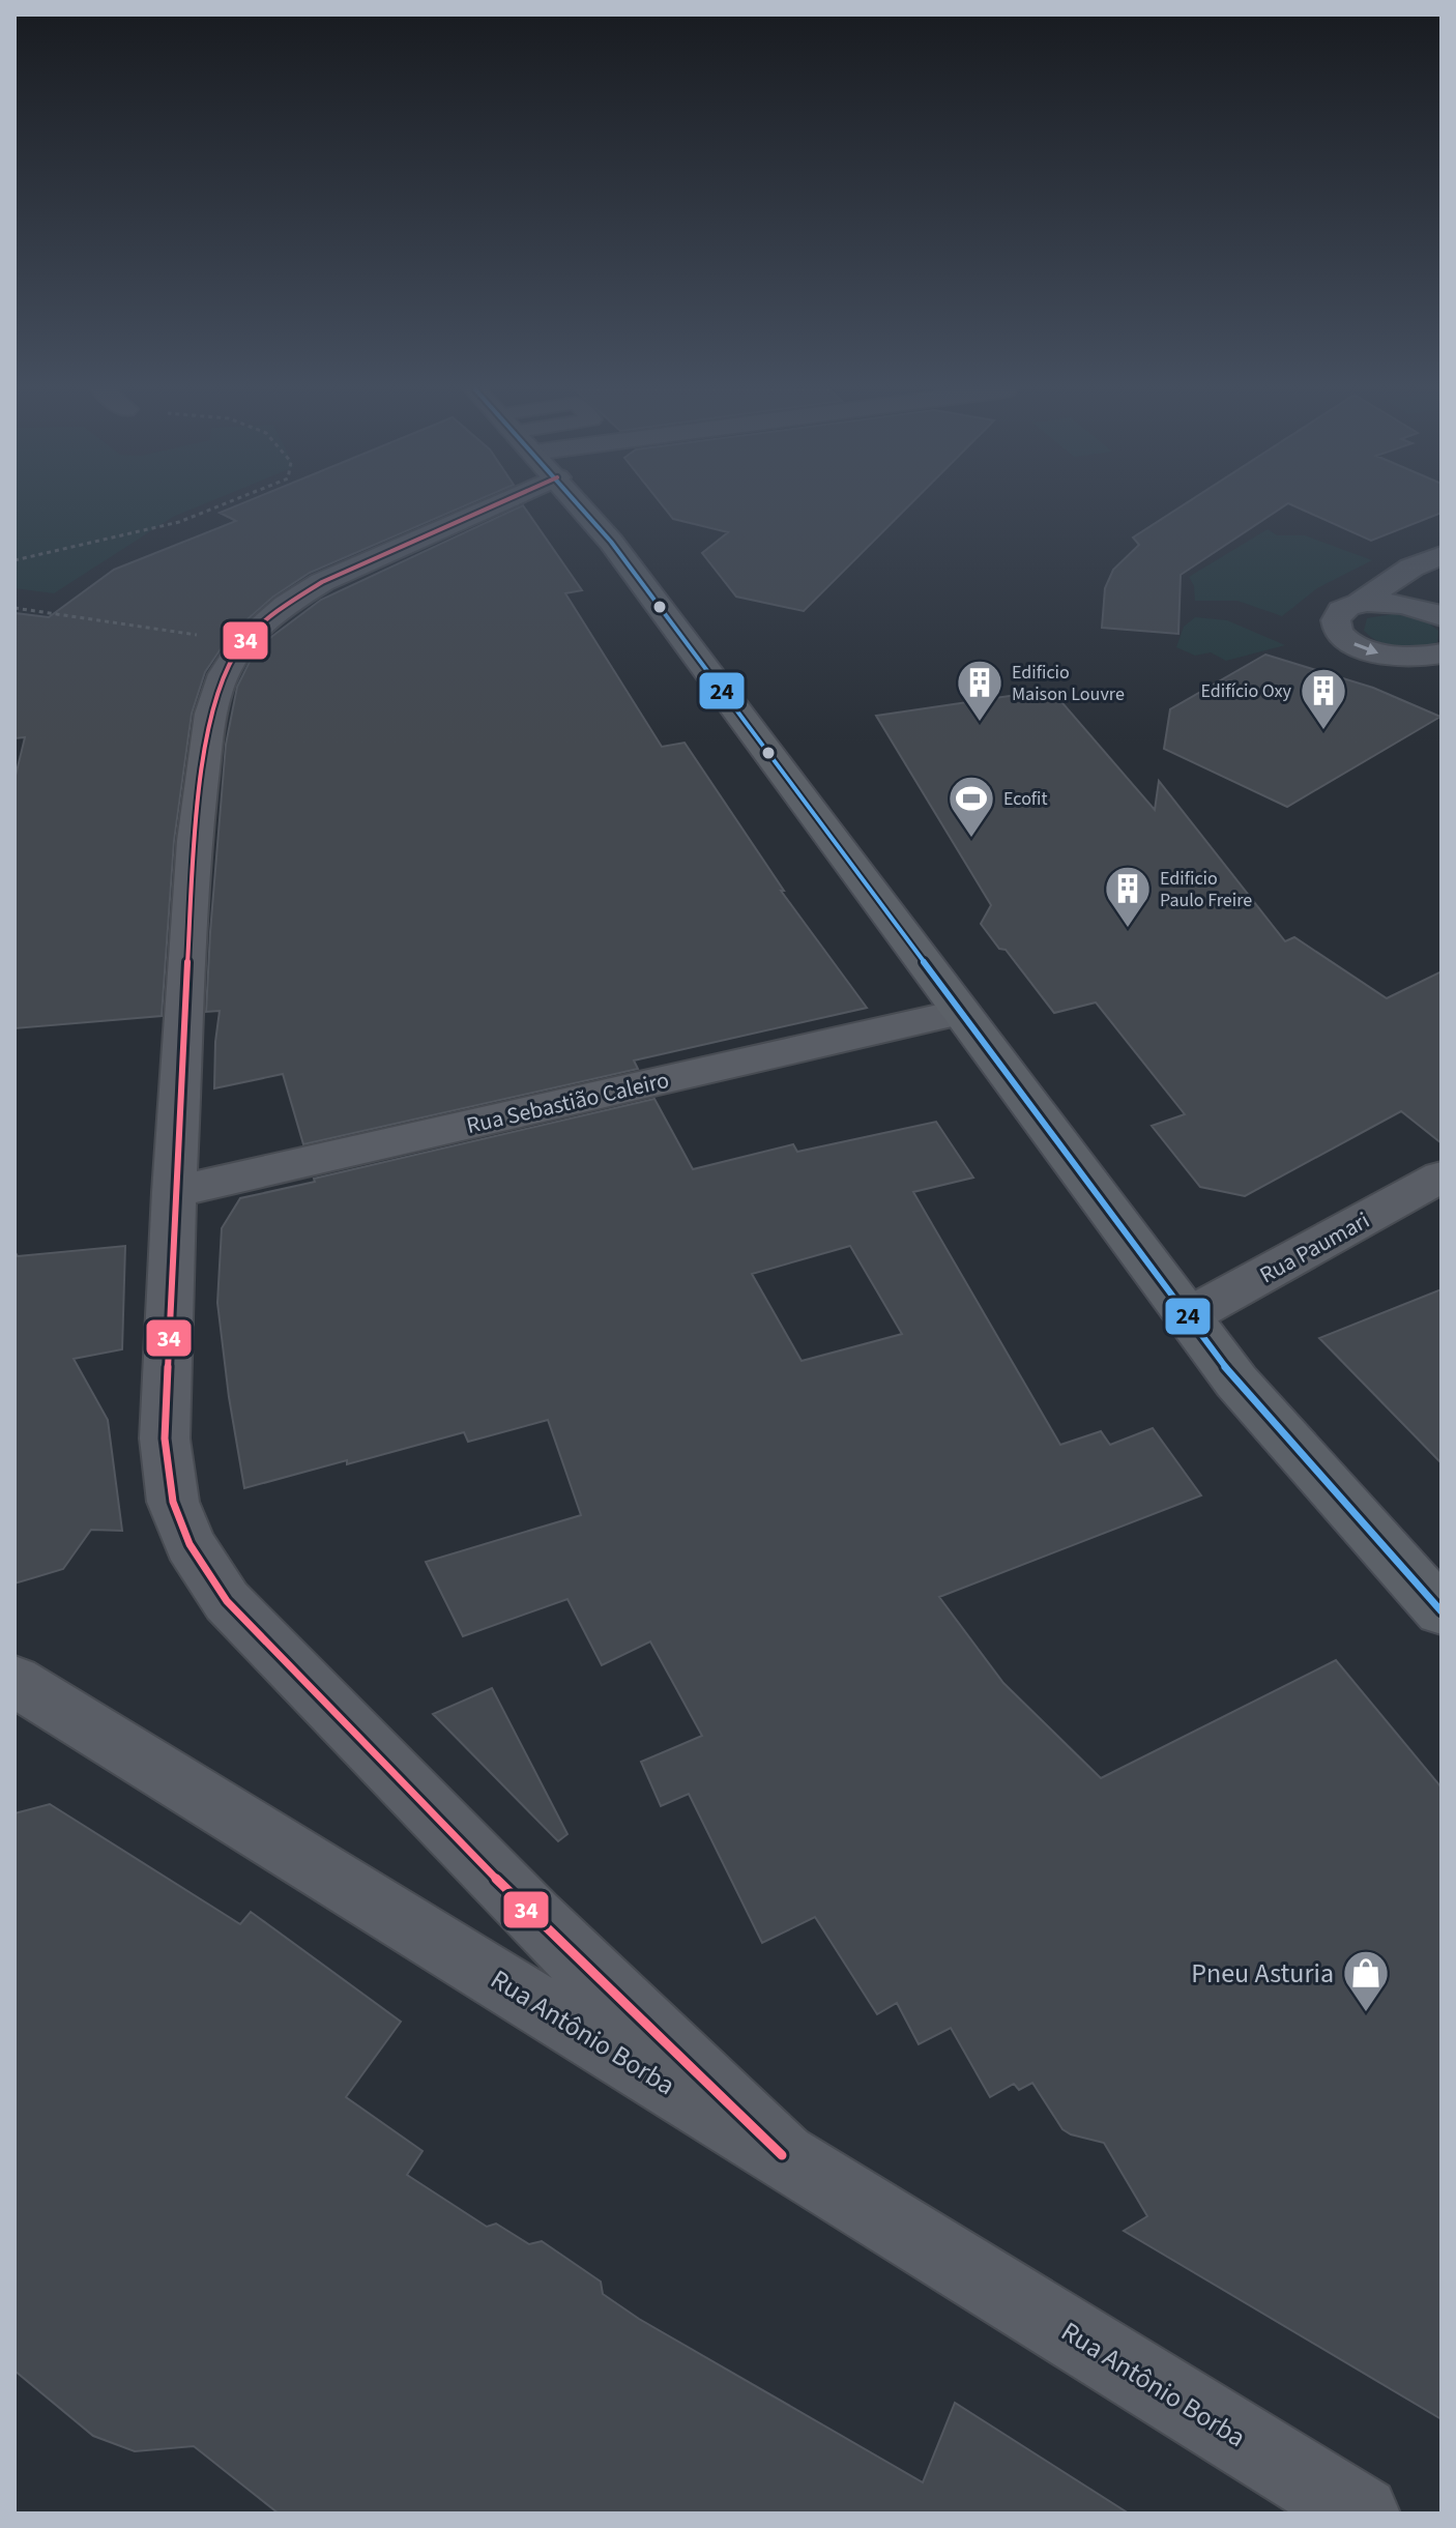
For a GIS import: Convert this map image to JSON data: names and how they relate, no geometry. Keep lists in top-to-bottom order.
{
  "streets": {
    "street": ["Rua Sebastião Caleiro", "Rua Paumari", "Rua Antônio Borba"]
  },
  "places": {
    "building": ["Edificio Maison Louvre", "Edifício Oxy", "Edificio Paulo Freire"],
    "sports": ["Ecofit"],
    "shop": ["Pneu Asturia"]
  },
  "lines": ["transit line 24", "transit line 34"]
}
